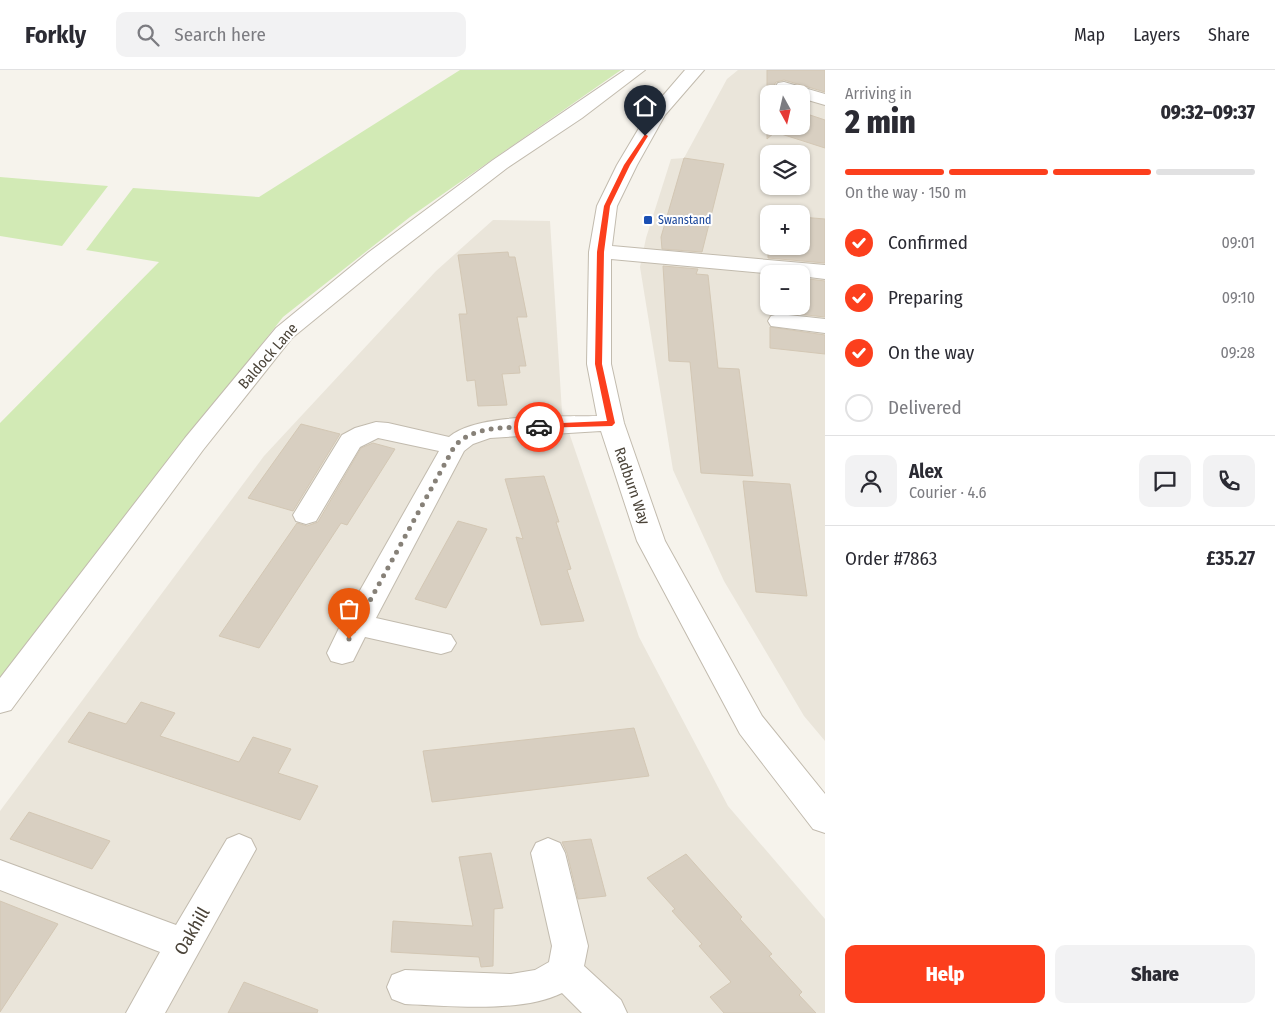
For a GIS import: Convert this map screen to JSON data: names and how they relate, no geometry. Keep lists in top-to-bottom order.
{
  "streets": {
    "street": ["Baldock Lane", "Radburn Way", "Oakhill"]
  },
  "places": {
    "transit": ["Swanstand"]
  },
  "north": "bottom",
  "page": {
    "header": "Forkly",
    "search": "Search here",
    "nav": ["Map", "Layers", "Share"],
    "heading": ["2 min", "Arriving in", "09:32–09:37"],
    "panel": [
      "Alex",
      "Courier · 4.6",
      "Order #7863",
      "£35.27"
    ],
    "map_buttons": ["+", "−"],
    "bar": "On the way · 150 m",
    "list": [
      ["Confirmed", "09:01"],
      ["Preparing", "09:10"],
      ["On the way", "09:28"],
      "Delivered"
    ],
    "buttons": ["Help", "Share"]
  }
}
